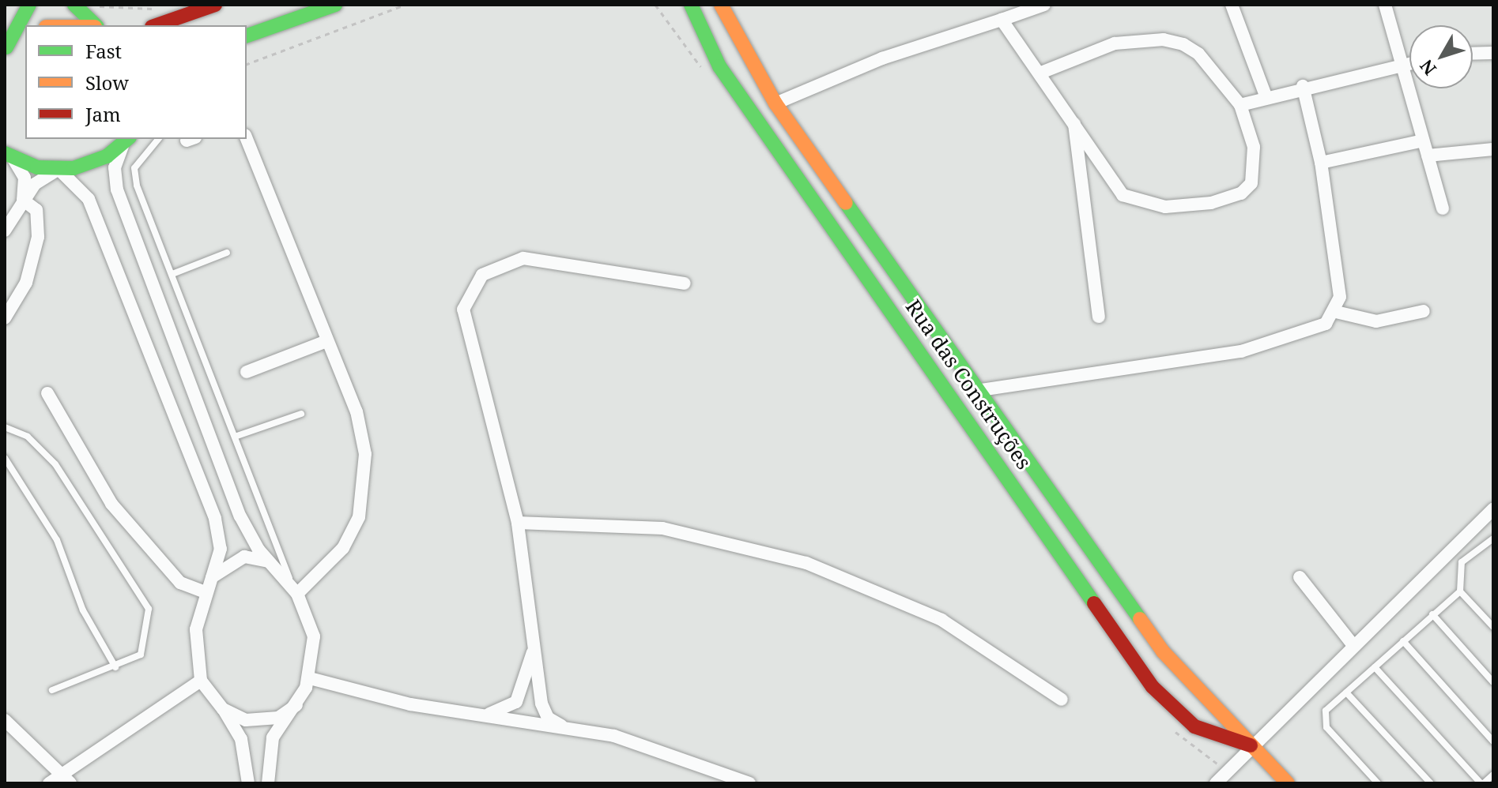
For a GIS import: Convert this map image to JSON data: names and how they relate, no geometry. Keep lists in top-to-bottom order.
{
  "streets": {
    "street": ["Rua das Construções"]
  },
  "legend": ["Fast", "Slow", "Jam"],
  "north": "bottom left"
}
